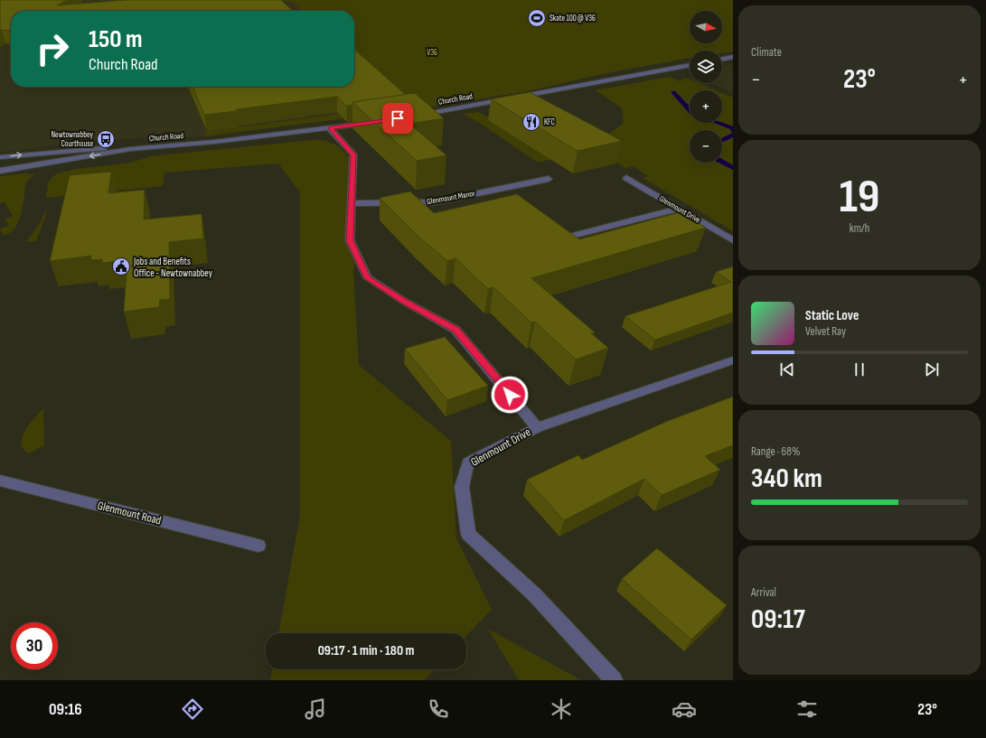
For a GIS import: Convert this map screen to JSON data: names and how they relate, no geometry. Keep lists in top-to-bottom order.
{
  "streets": {
    "street": [
      "Church Road",
      "Glenmount Manor",
      "Glenmount Drive",
      "Glenmount Road"
    ]
  },
  "parks": ["V36"],
  "places": {
    "sports": ["Skate 100 @ V36"],
    "restaurant": ["KFC"],
    "bus stop": ["Newtownabbey Courthouse"],
    "public building": ["Jobs and Benefits Office - Newtownabbey"]
  },
  "north": "right",
  "page": {
    "tile": [
      "Climate",
      ["19", "km/h"],
      ["Range · 68%", "340 km"],
      ["Arrival", "09:17"]
    ],
    "map_buttons": ["+", "−"],
    "turn": ["150 m", "Church Road"],
    "heat": ["−", "23°", "+"],
    "song": ["Static Love", "Velvet Ray"],
    "limit": "30",
    "trip": "09:17 · 1 min · 180 m",
    "tabs": ["09:16", "23°"]
  }
}
